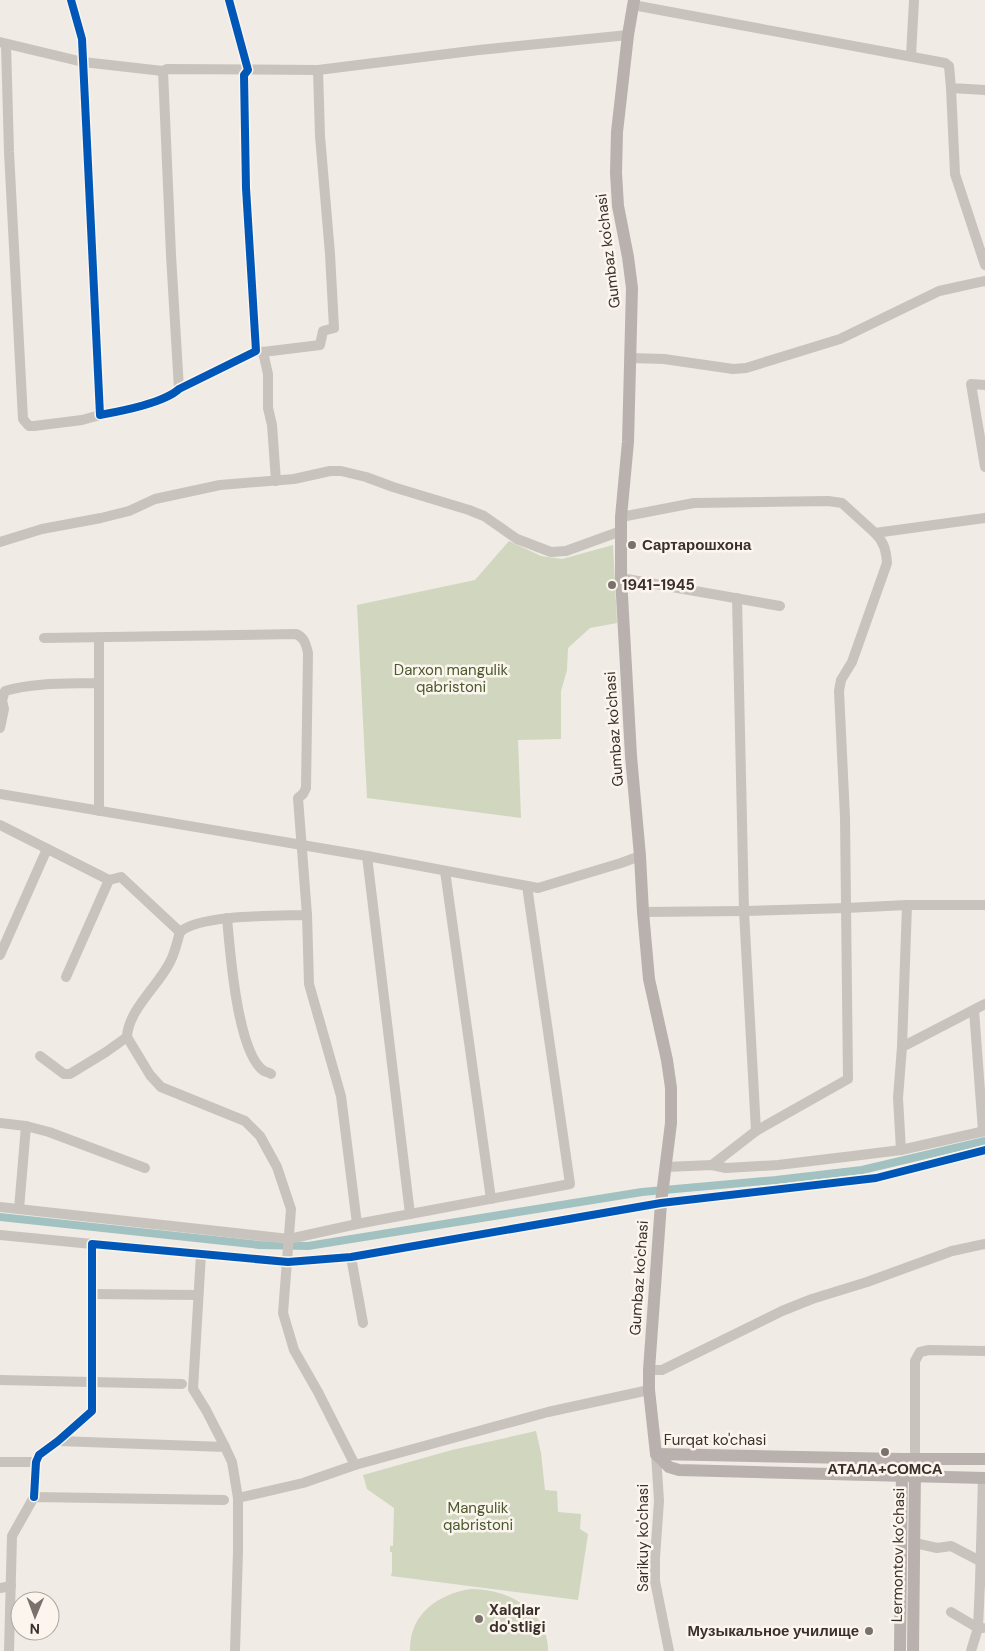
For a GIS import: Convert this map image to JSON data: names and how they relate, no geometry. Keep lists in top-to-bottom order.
{
  "streets": {
    "main road": ["Gumbaz ko'chasi", "Furqat ko'chasi", "Lermontov ko’chasi"],
    "street": ["Sarikuy ko'chasi"]
  },
  "crossings": [
    ["Gumbaz ko'chasi", "Furqat ko'chasi"],
    ["Gumbaz ko'chasi", "Sarikuy ko'chasi"],
    ["Furqat ko'chasi", "Sarikuy ko'chasi"],
    ["Furqat ko'chasi", "Lermontov ko’chasi"]
  ],
  "parks": ["Darxon mangulik qabristoni", "Mangulik qabristoni"],
  "places": [
    "Сартарошхона",
    "1941-1945",
    "АТАЛА+СОМСА",
    "Xalqlar do'stligi",
    "Музыкальное училище"
  ],
  "north": "bottom"
}
